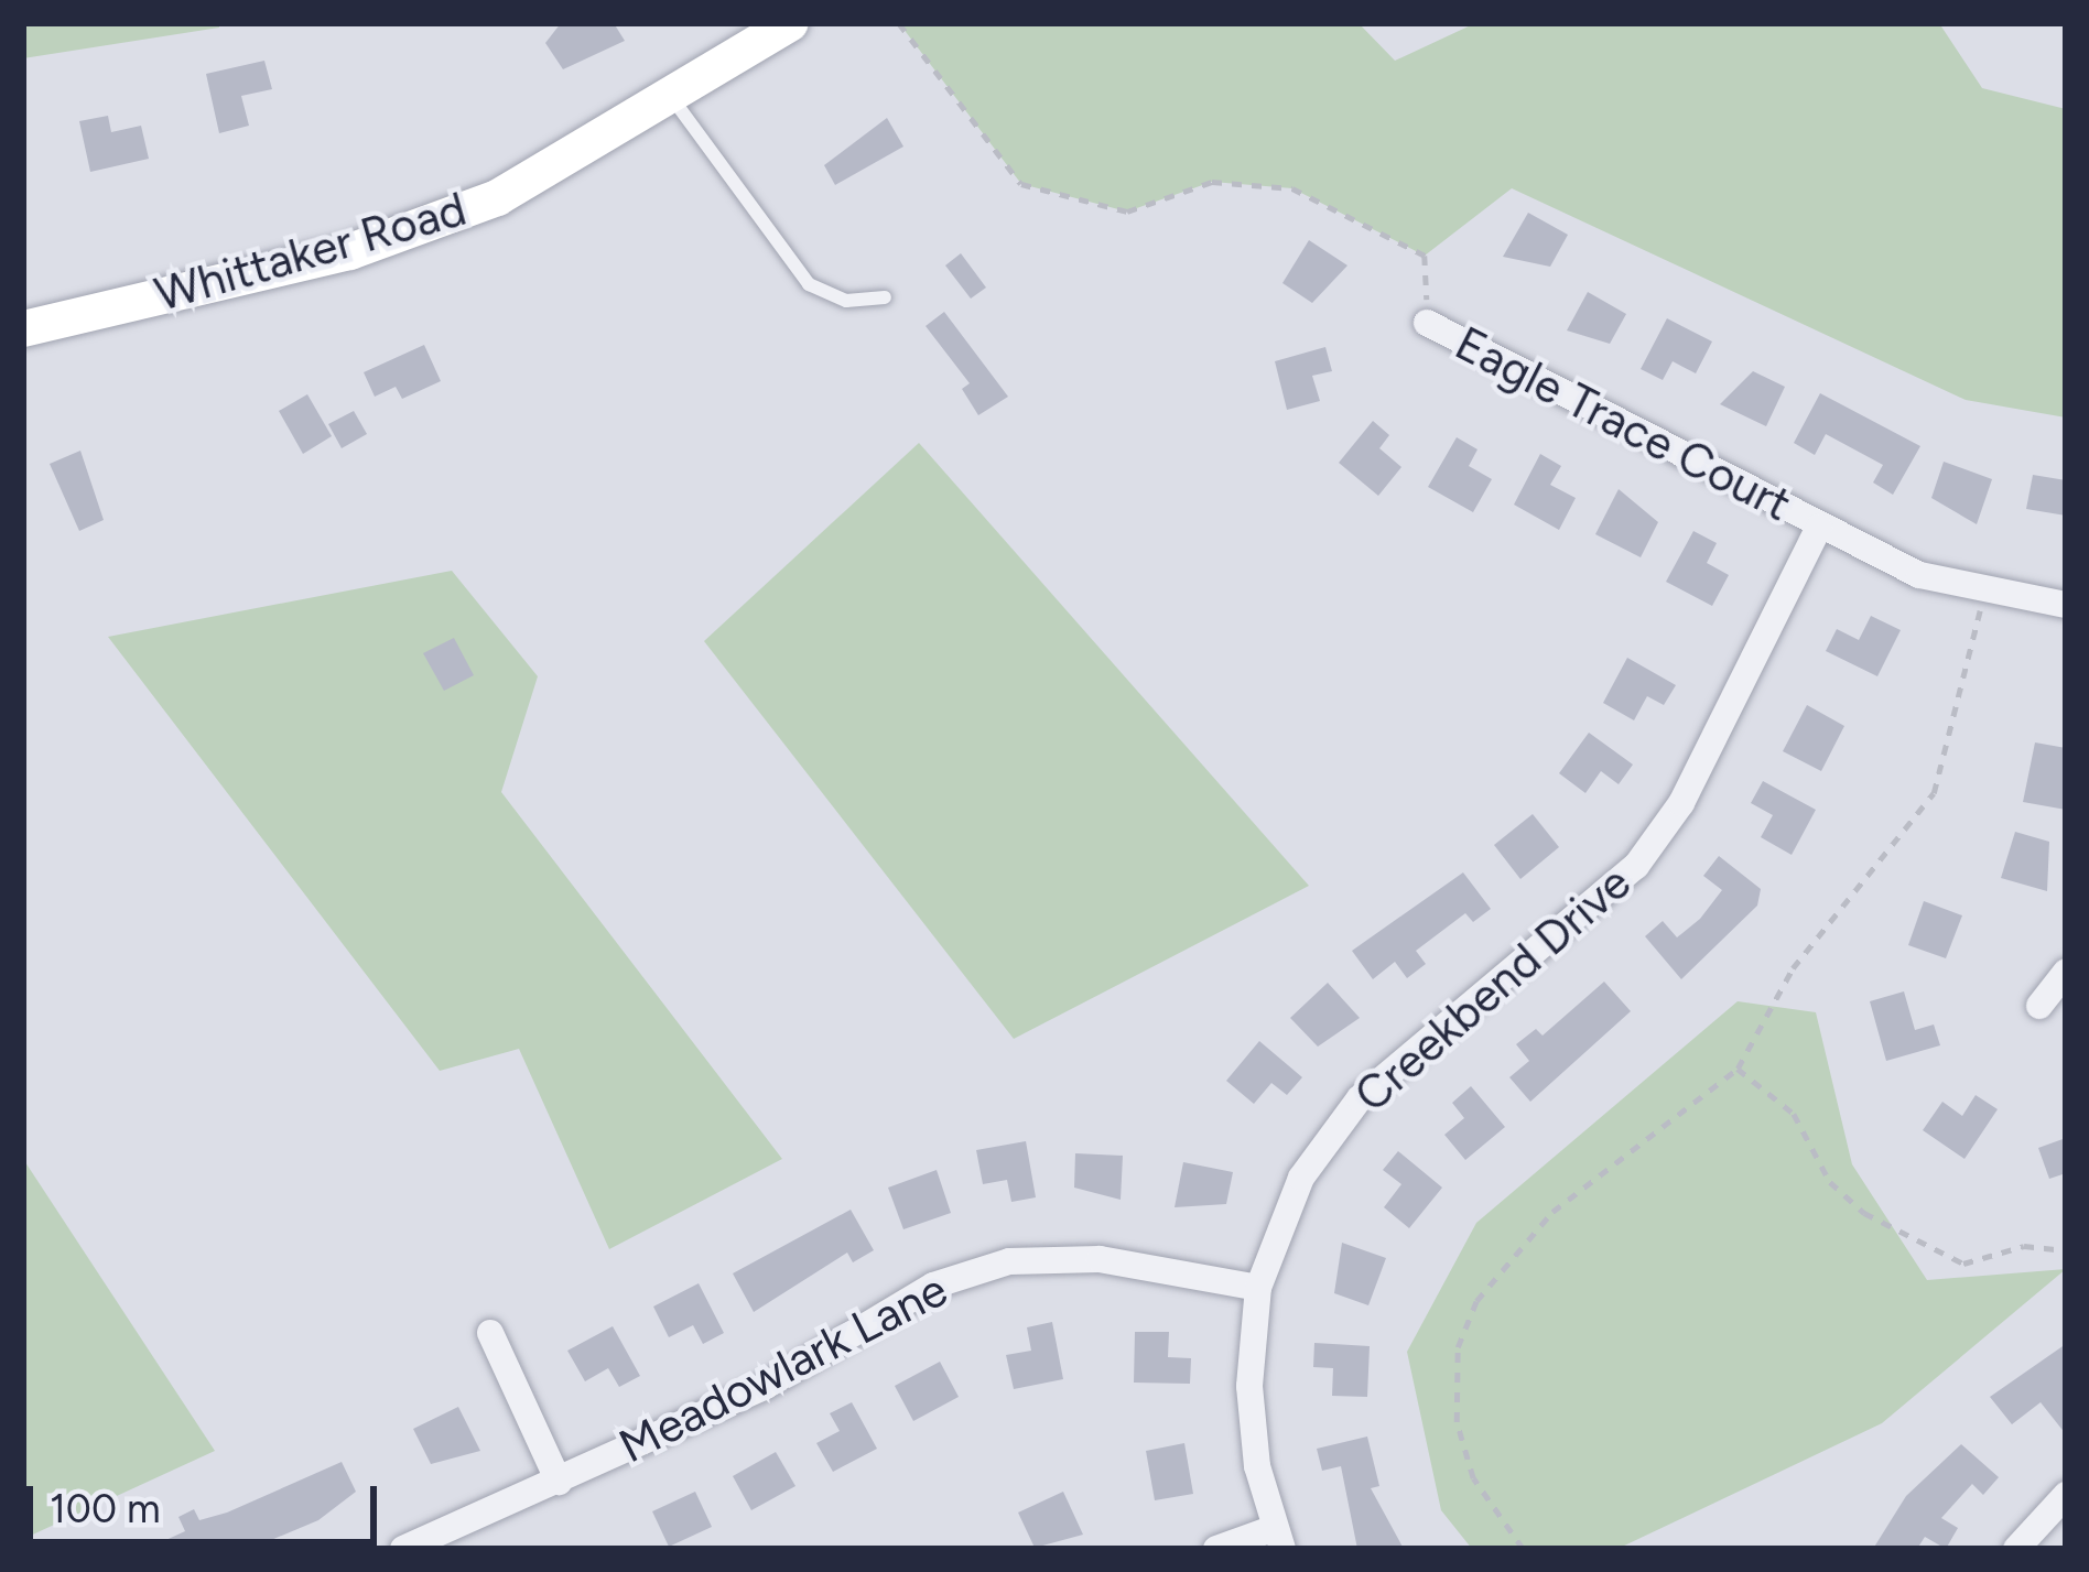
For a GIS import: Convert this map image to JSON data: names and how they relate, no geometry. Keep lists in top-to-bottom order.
{
  "streets": {
    "main road": ["Whittaker Road"],
    "street": ["Eagle Trace Court", "Creekbend Drive", "Meadowlark Lane"]
  },
  "crossings": [
    ["Eagle Trace Court", "Creekbend Drive"],
    ["Creekbend Drive", "Meadowlark Lane"]
  ],
  "scale_bar": "100 m"
}
